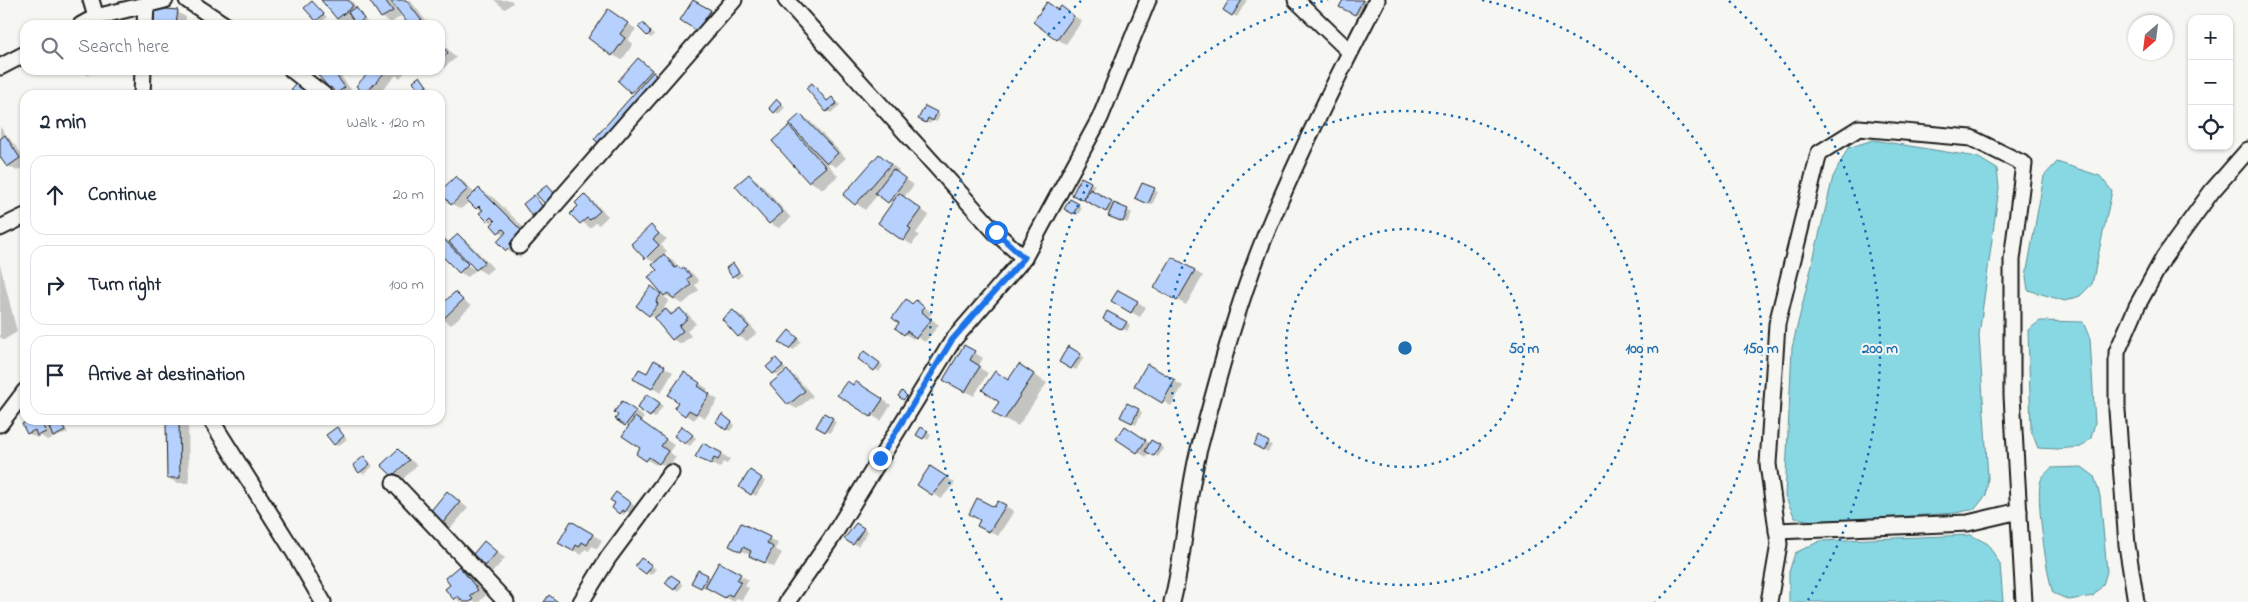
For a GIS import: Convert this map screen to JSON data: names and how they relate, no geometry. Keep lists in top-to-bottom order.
{
  "north": "bottom left",
  "page": {
    "map_buttons": ["+", "−"],
    "search": "Search here",
    "heading": ["2 min", "Walk · 120 m"],
    "list": [
      ["Continue", "20 m"],
      ["Turn right", "100 m"],
      "Arrive at destination"
    ]
  },
  "rings": [
    "50 m",
    "100 m",
    "150 m",
    "200 m"
  ]
}
